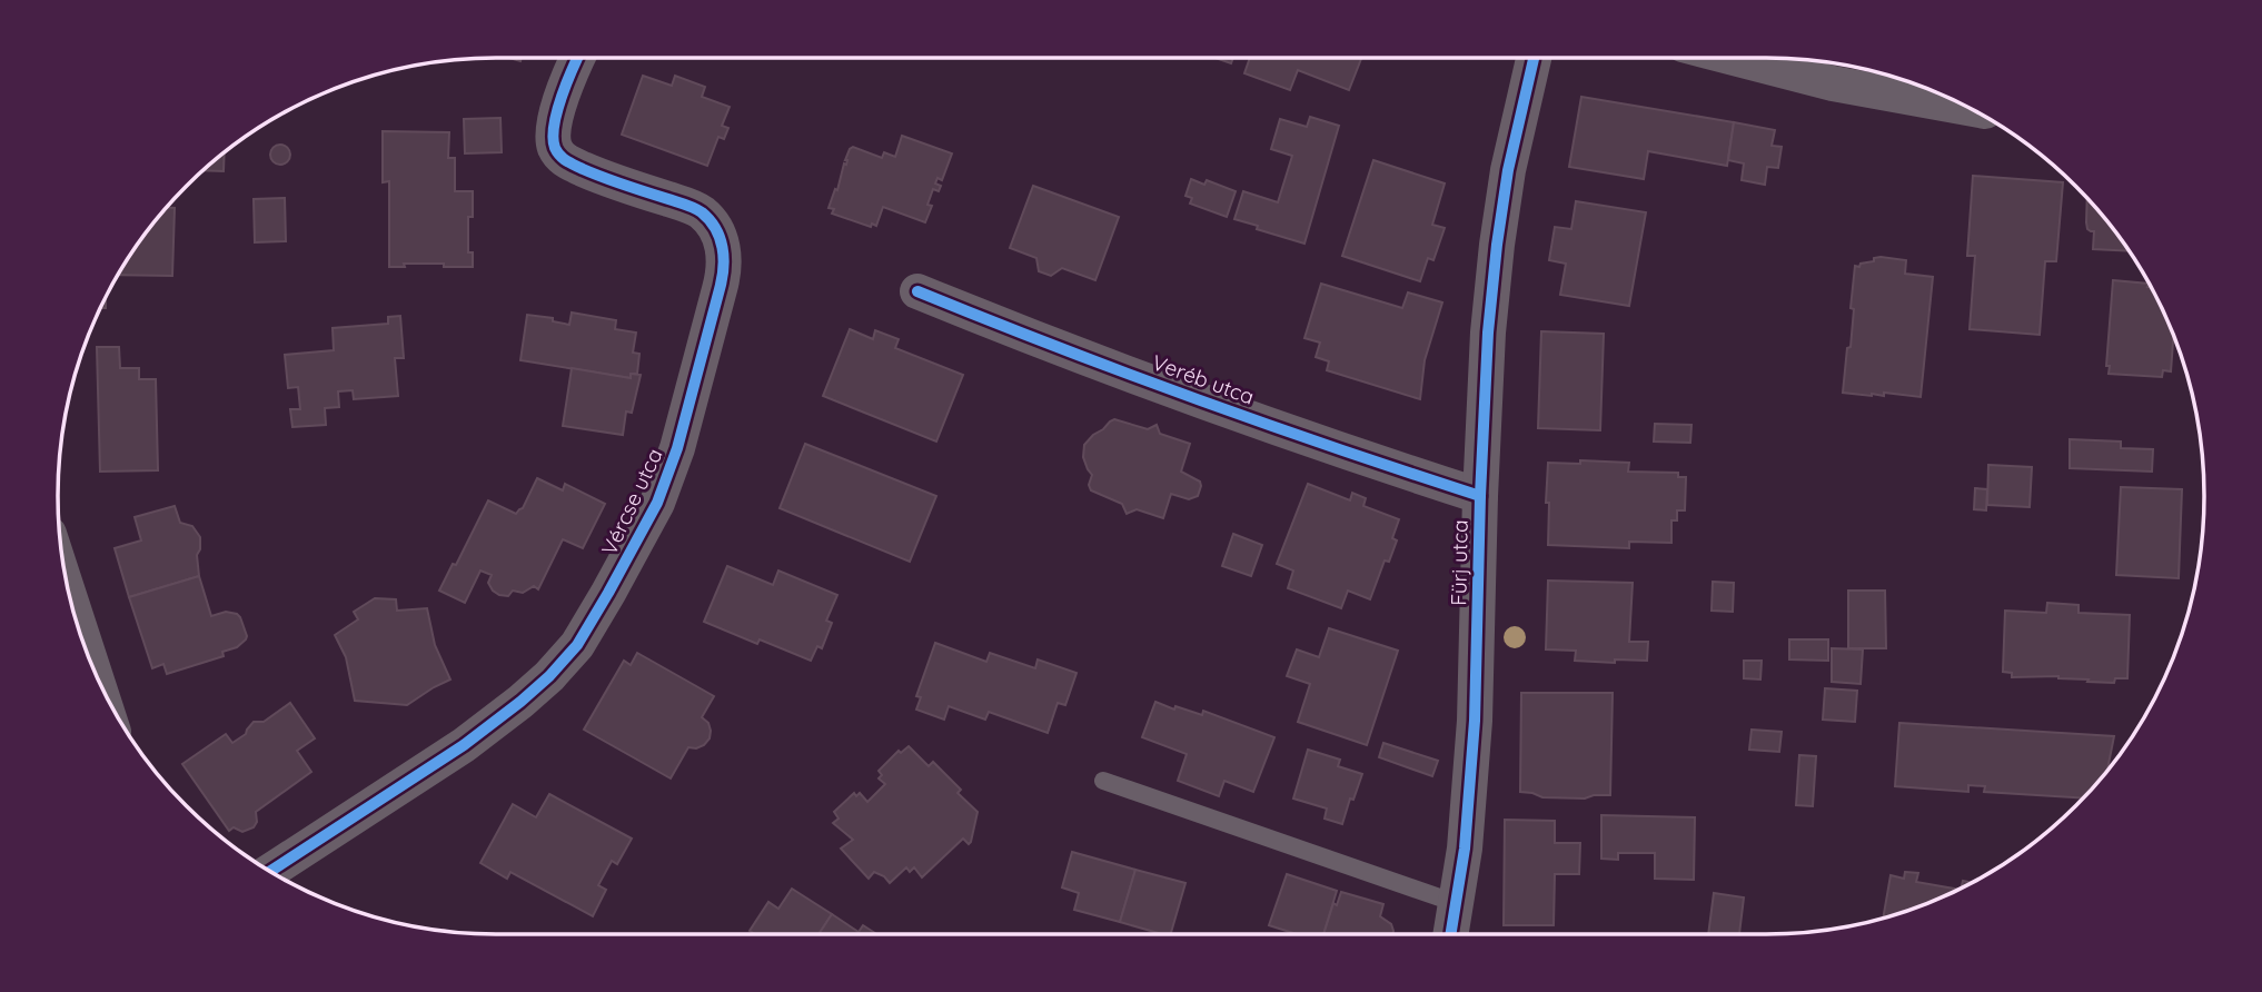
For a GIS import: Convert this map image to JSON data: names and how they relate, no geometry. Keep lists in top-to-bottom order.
{
  "streets": {
    "street": ["Veréb utca", "Vércse utca", "Fürj utca"]
  },
  "crossings": [
    ["Veréb utca", "Fürj utca"]
  ]
}
